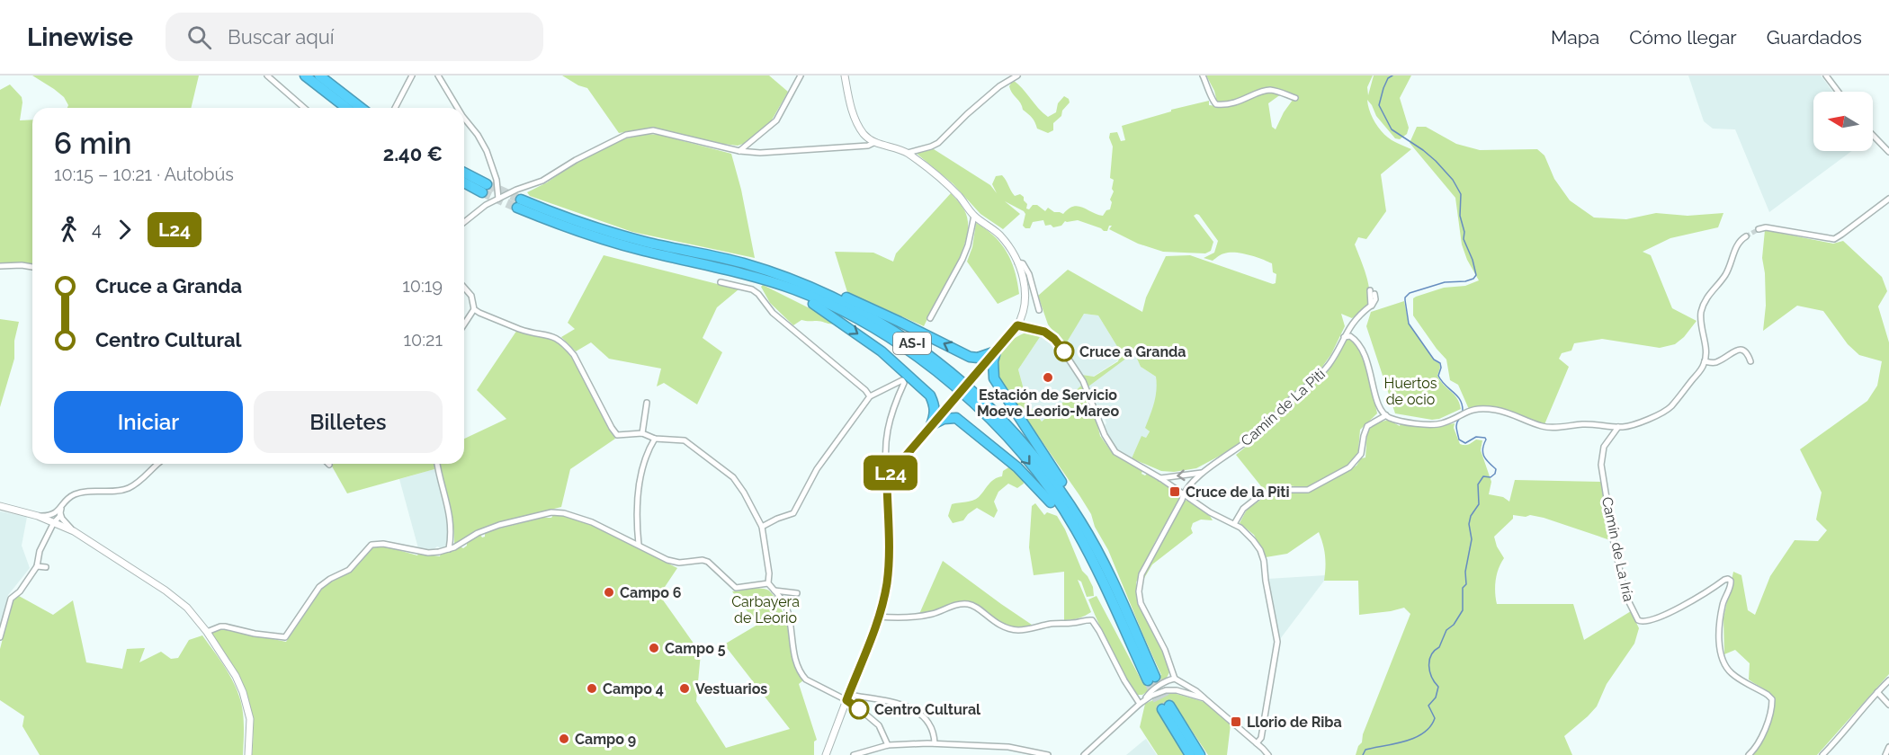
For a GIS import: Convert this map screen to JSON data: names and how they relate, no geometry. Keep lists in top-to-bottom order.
{
  "streets": {
    "highway": ["AS-I"],
    "street": ["Camín de La Piti", "Camín de La Iría"]
  },
  "parks": ["Huertos de ocio", "Carbayera de Leorio"],
  "places": {
    "other": [
      "Cruce a Granda",
      "Estación de Servicio Moeve Leorio-Mareo",
      "Campo 6",
      "Campo 5",
      "Campo 4",
      "Vestuarios",
      "Centro Cultural",
      "Campo 9"
    ],
    "transit": ["Cruce de la Piti", "Llorio de Riba"]
  },
  "lines": ["bus line L24"],
  "north": "left",
  "page": {
    "header": "Linewise",
    "search": "Buscar aquí",
    "nav": ["Mapa", "Cómo llegar", "Guardados"],
    "on_map": "L24",
    "heading": ["6 min", "10:15 – 10:21 · Autobús", "2.40 €"],
    "legs": ["4", "L24"],
    "list": [
      {
        "name": "Cruce a Granda",
        "value": "10:19"
      },
      {
        "name": "Centro Cultural",
        "value": "10:21"
      }
    ],
    "buttons": ["Iniciar", "Billetes"]
  }
}
